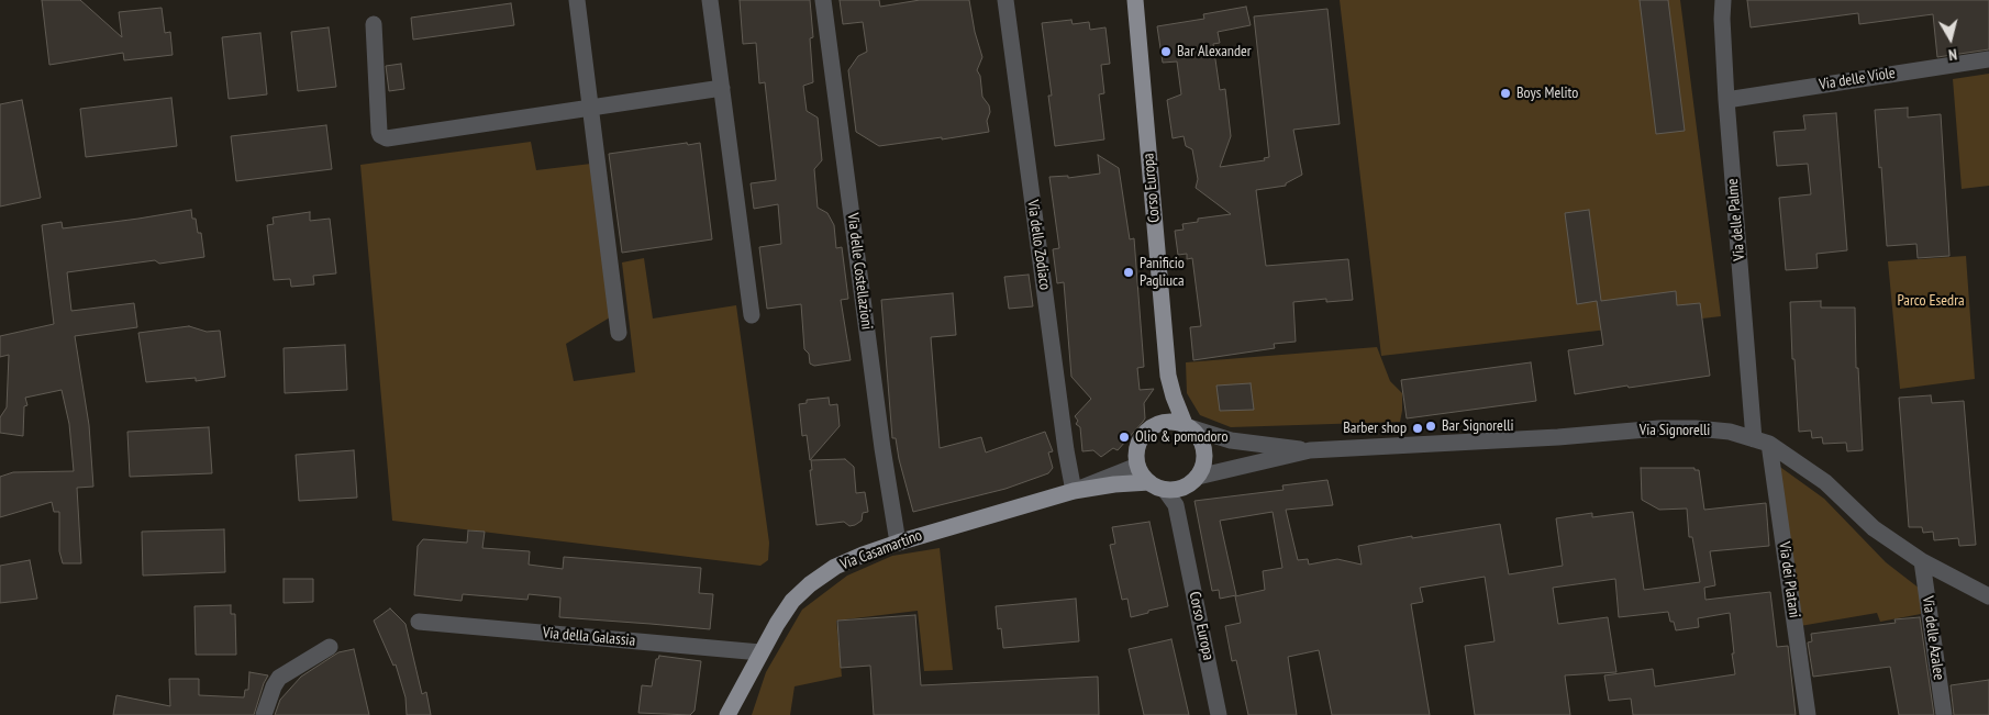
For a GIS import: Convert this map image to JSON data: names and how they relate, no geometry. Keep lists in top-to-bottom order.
{
  "streets": {
    "main road": ["Corso Europa", "Via Casamartino"],
    "street": [
      "Via delle Viole",
      "Via delle Palme",
      "Via dello Zodiaco",
      "Via delle Costellazioni",
      "Via Signorelli",
      "Via dei Platani",
      "Via della Galassia",
      "Via delle Azalee"
    ]
  },
  "crossings": [
    ["Via delle Viole", "Via delle Palme"],
    ["Corso Europa", "Via Signorelli"],
    ["Corso Europa", "Via Casamartino"],
    ["Via delle Palme", "Via Signorelli"],
    ["Via delle Palme", "Via dei Platani"],
    ["Via dello Zodiaco", "Via Casamartino"],
    ["Via delle Costellazioni", "Via Casamartino"],
    ["Via Signorelli", "Via Casamartino"],
    ["Via Signorelli", "Via dei Platani"],
    ["Via Signorelli", "Via delle Azalee"],
    ["Via Casamartino", "Via della Galassia"]
  ],
  "parks": ["Parco Esedra"],
  "places": [
    "Bar Alexander",
    "Boys Melito",
    "Panificio Pagliuca",
    "Bar Signorelli",
    "Barber shop",
    "Olio & pomodoro"
  ],
  "north": "bottom"
}
